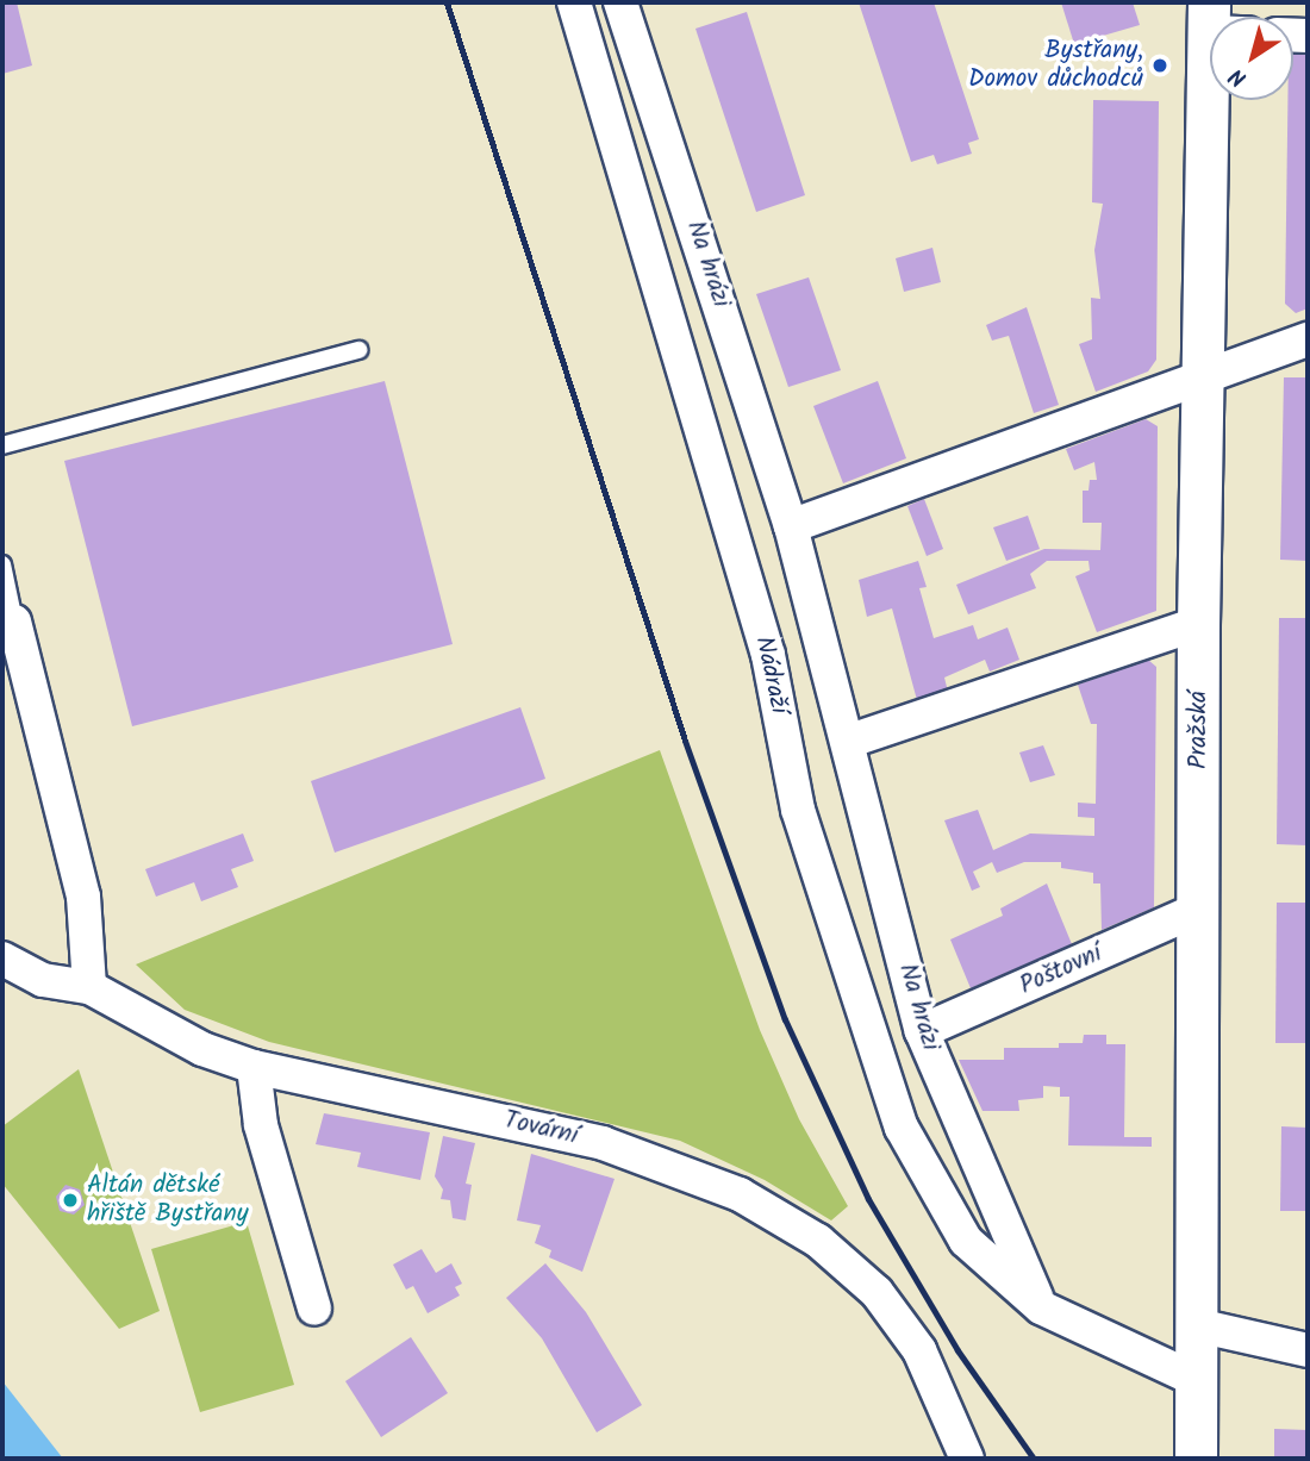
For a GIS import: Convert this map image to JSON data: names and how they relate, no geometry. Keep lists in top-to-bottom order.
{
  "streets": {
    "street": [
      "Na hrázi",
      "Nádraží",
      "Pražská",
      "Poštovní",
      "Tovární"
    ]
  },
  "crossings": [
    ["Na hrázi", "Nádraží"],
    ["Na hrázi", "Poštovní"],
    ["Pražská", "Poštovní"]
  ],
  "places": ["Bystřany, Domov důchodců", "Altán dětské hřiště Bystřany"],
  "north": "bottom left"
}
